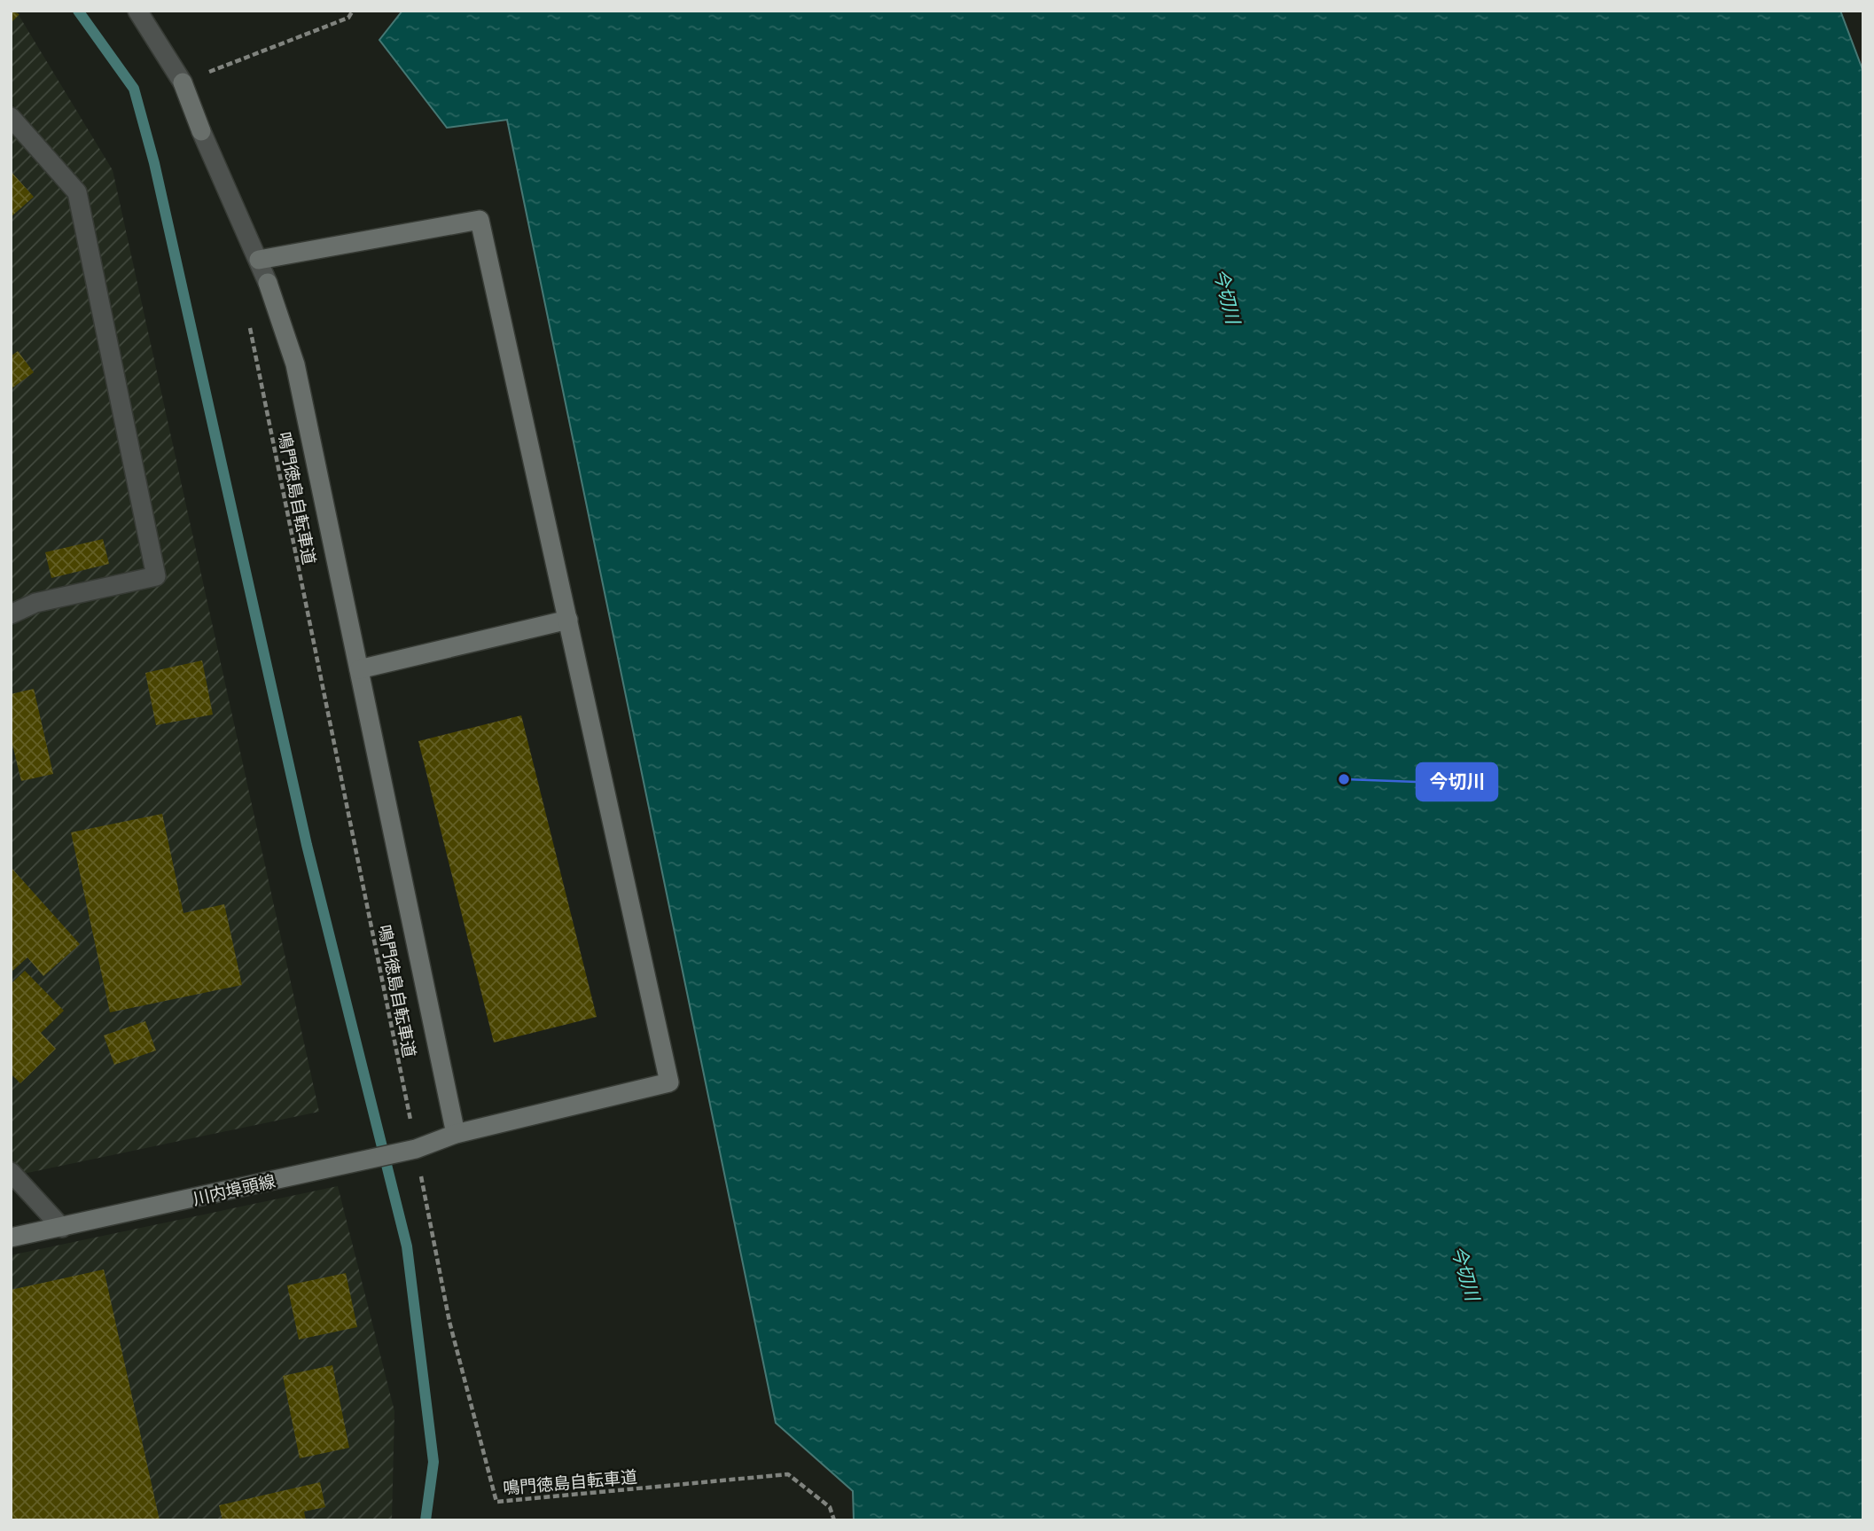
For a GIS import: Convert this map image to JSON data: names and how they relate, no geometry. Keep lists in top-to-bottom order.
{
  "streets": {
    "street": ["川内埠頭線"],
    "path": ["鳴門徳島自転車道"]
  },
  "crossings": [
    ["鳴門徳島自転車道", "川内埠頭線"]
  ],
  "water": ["今切川"],
  "places": ["今切川"]
}
